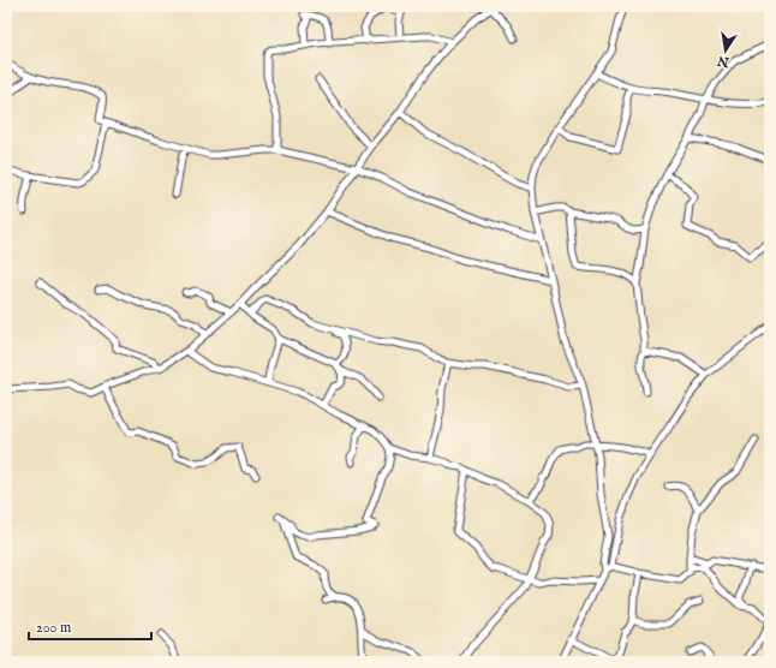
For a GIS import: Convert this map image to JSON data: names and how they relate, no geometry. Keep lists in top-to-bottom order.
{
  "scale_bar": "200 m",
  "north": "bottom"
}
